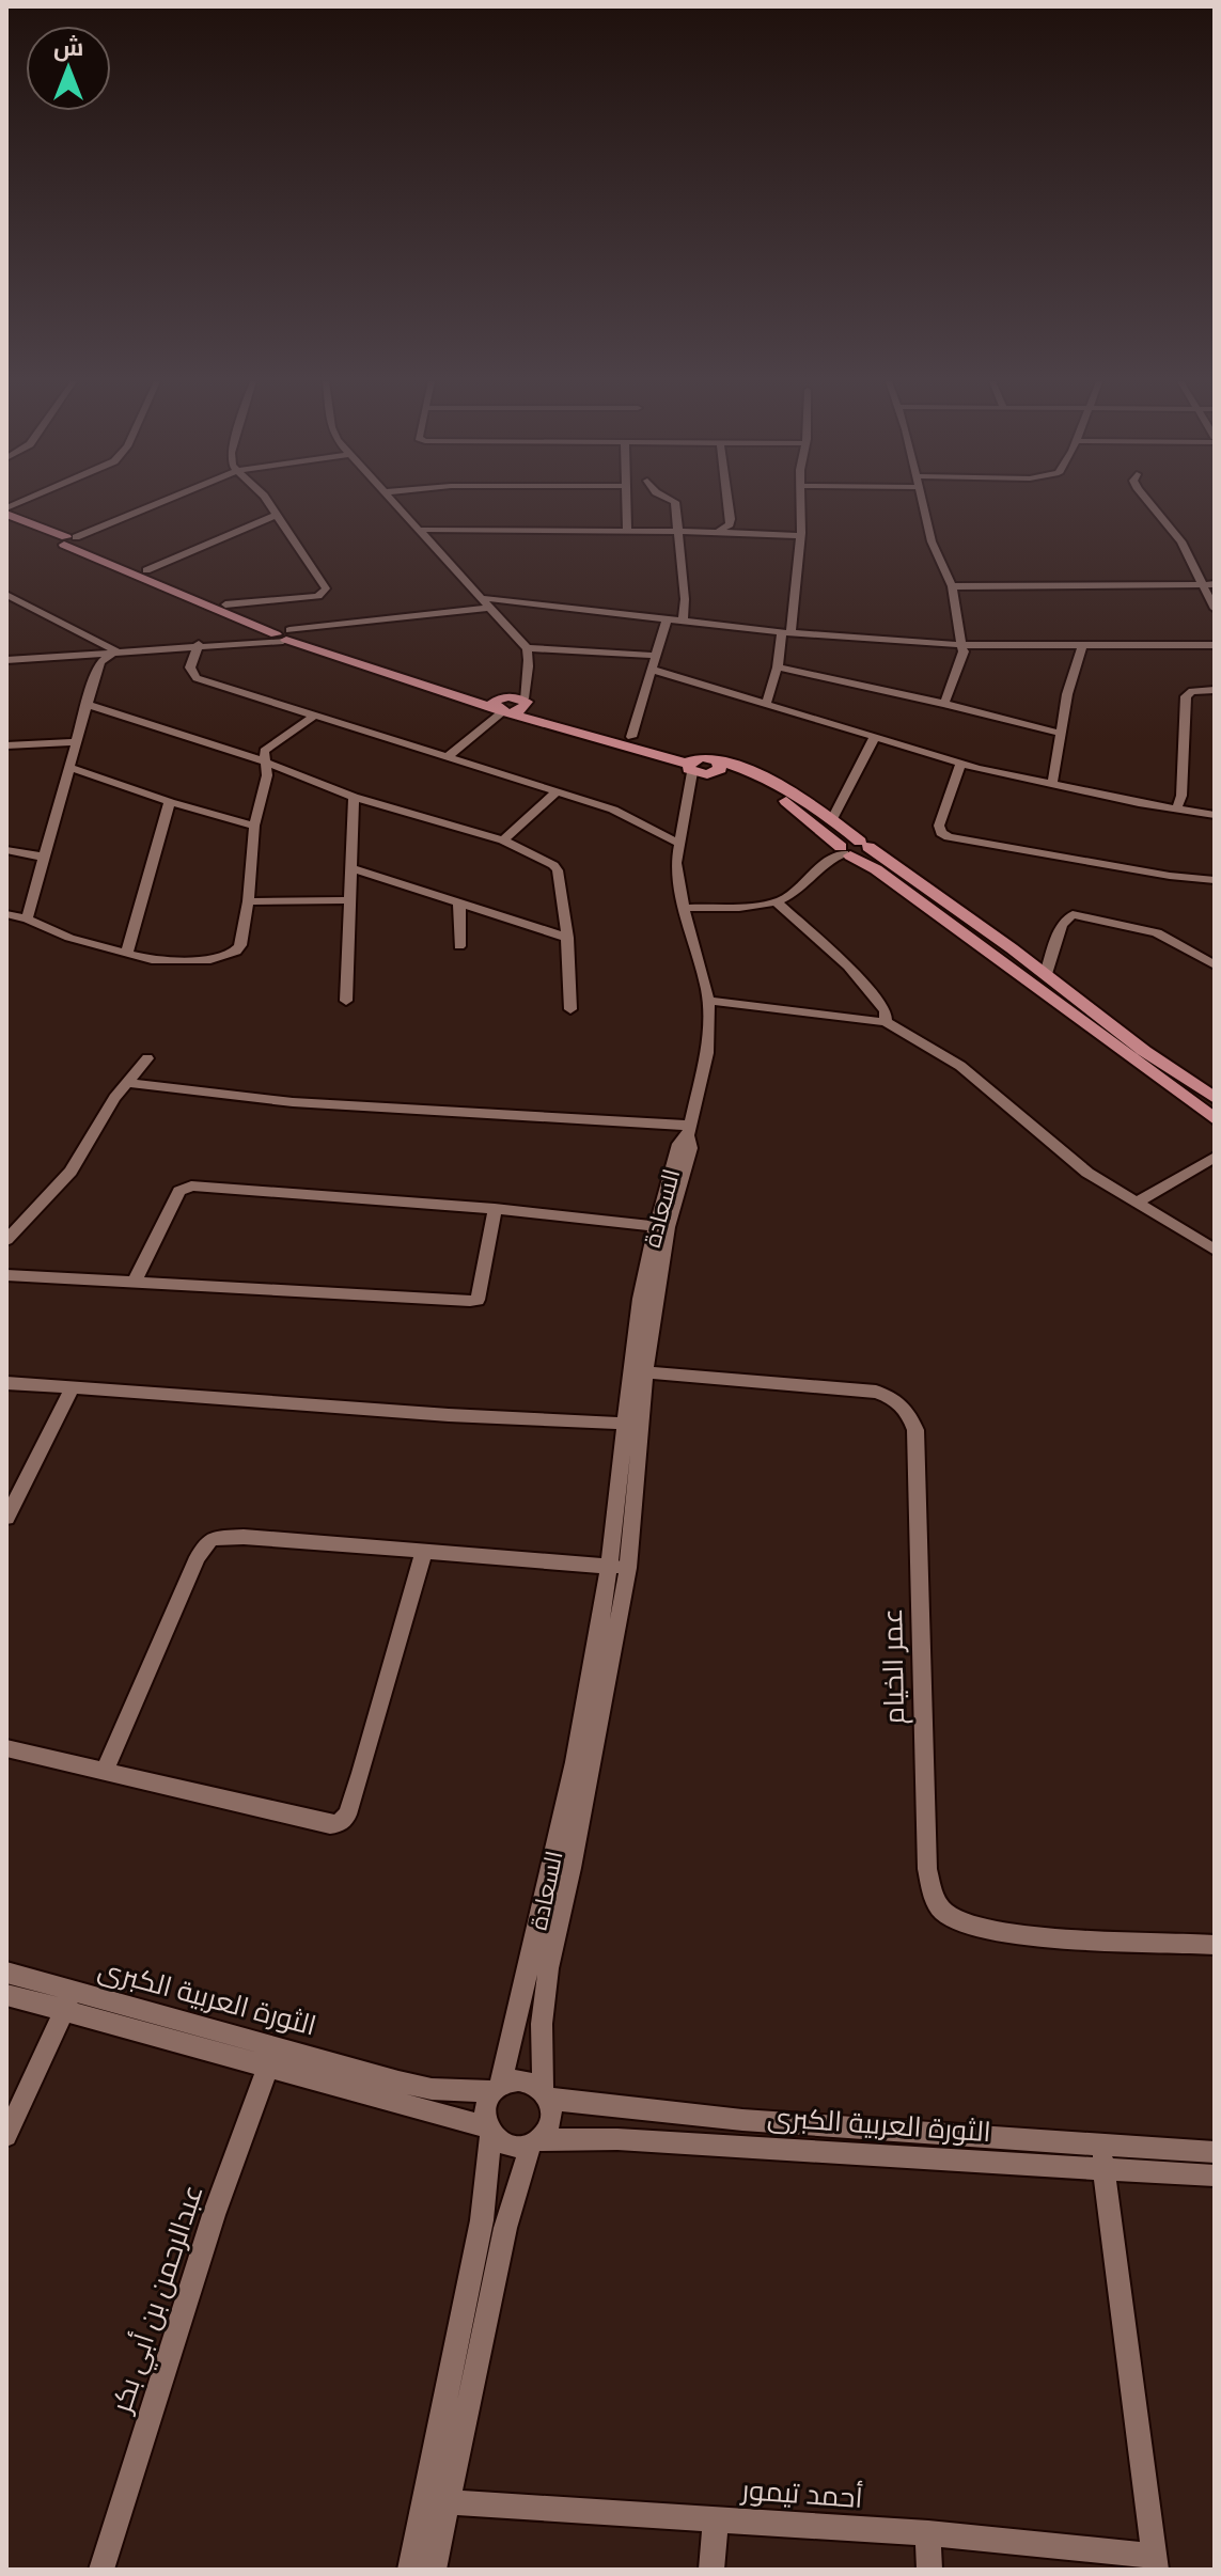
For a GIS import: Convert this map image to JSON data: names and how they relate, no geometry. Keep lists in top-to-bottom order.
{
  "streets": {
    "street": [
      "السعادة",
      "عمر الخيام",
      "الثورة العربية الكبرى",
      "عبدالرحمن بن أبي بكر",
      "أحمد تيمور"
    ]
  },
  "crossings": [
    ["السعادة", "عمر الخيام"],
    ["السعادة", "الثورة العربية الكبرى"],
    ["الثورة العربية الكبرى", "عبدالرحمن بن أبي بكر"]
  ],
  "north": "top"
}
